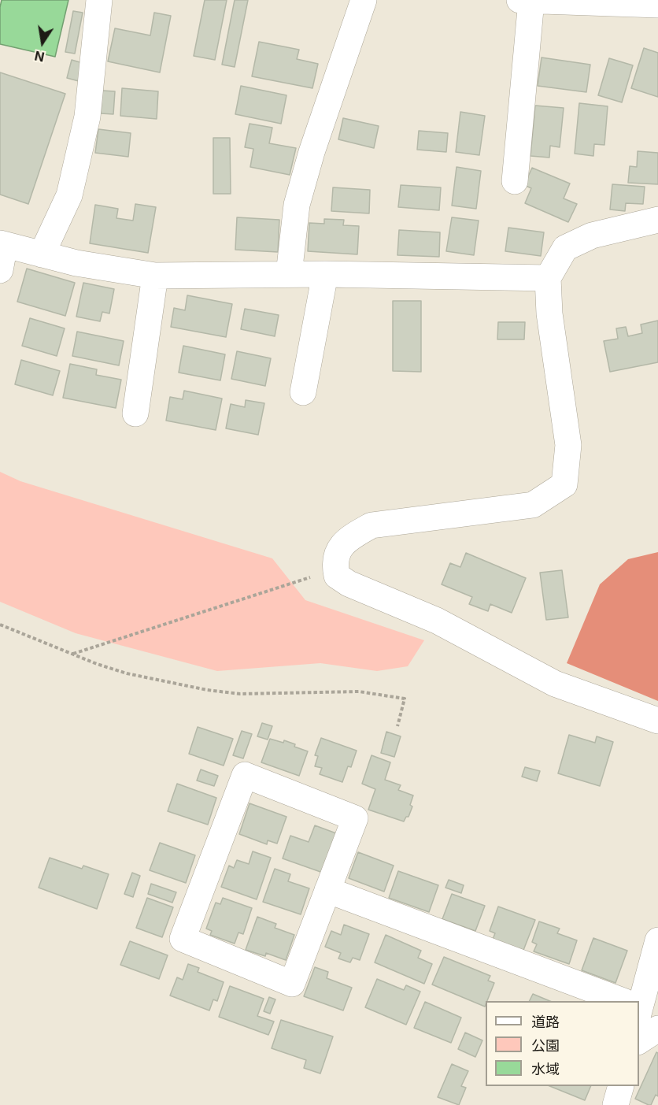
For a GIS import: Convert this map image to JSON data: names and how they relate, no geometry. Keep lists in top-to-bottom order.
{
  "legend": ["道路", "公園", "水域"],
  "north": "bottom"
}
